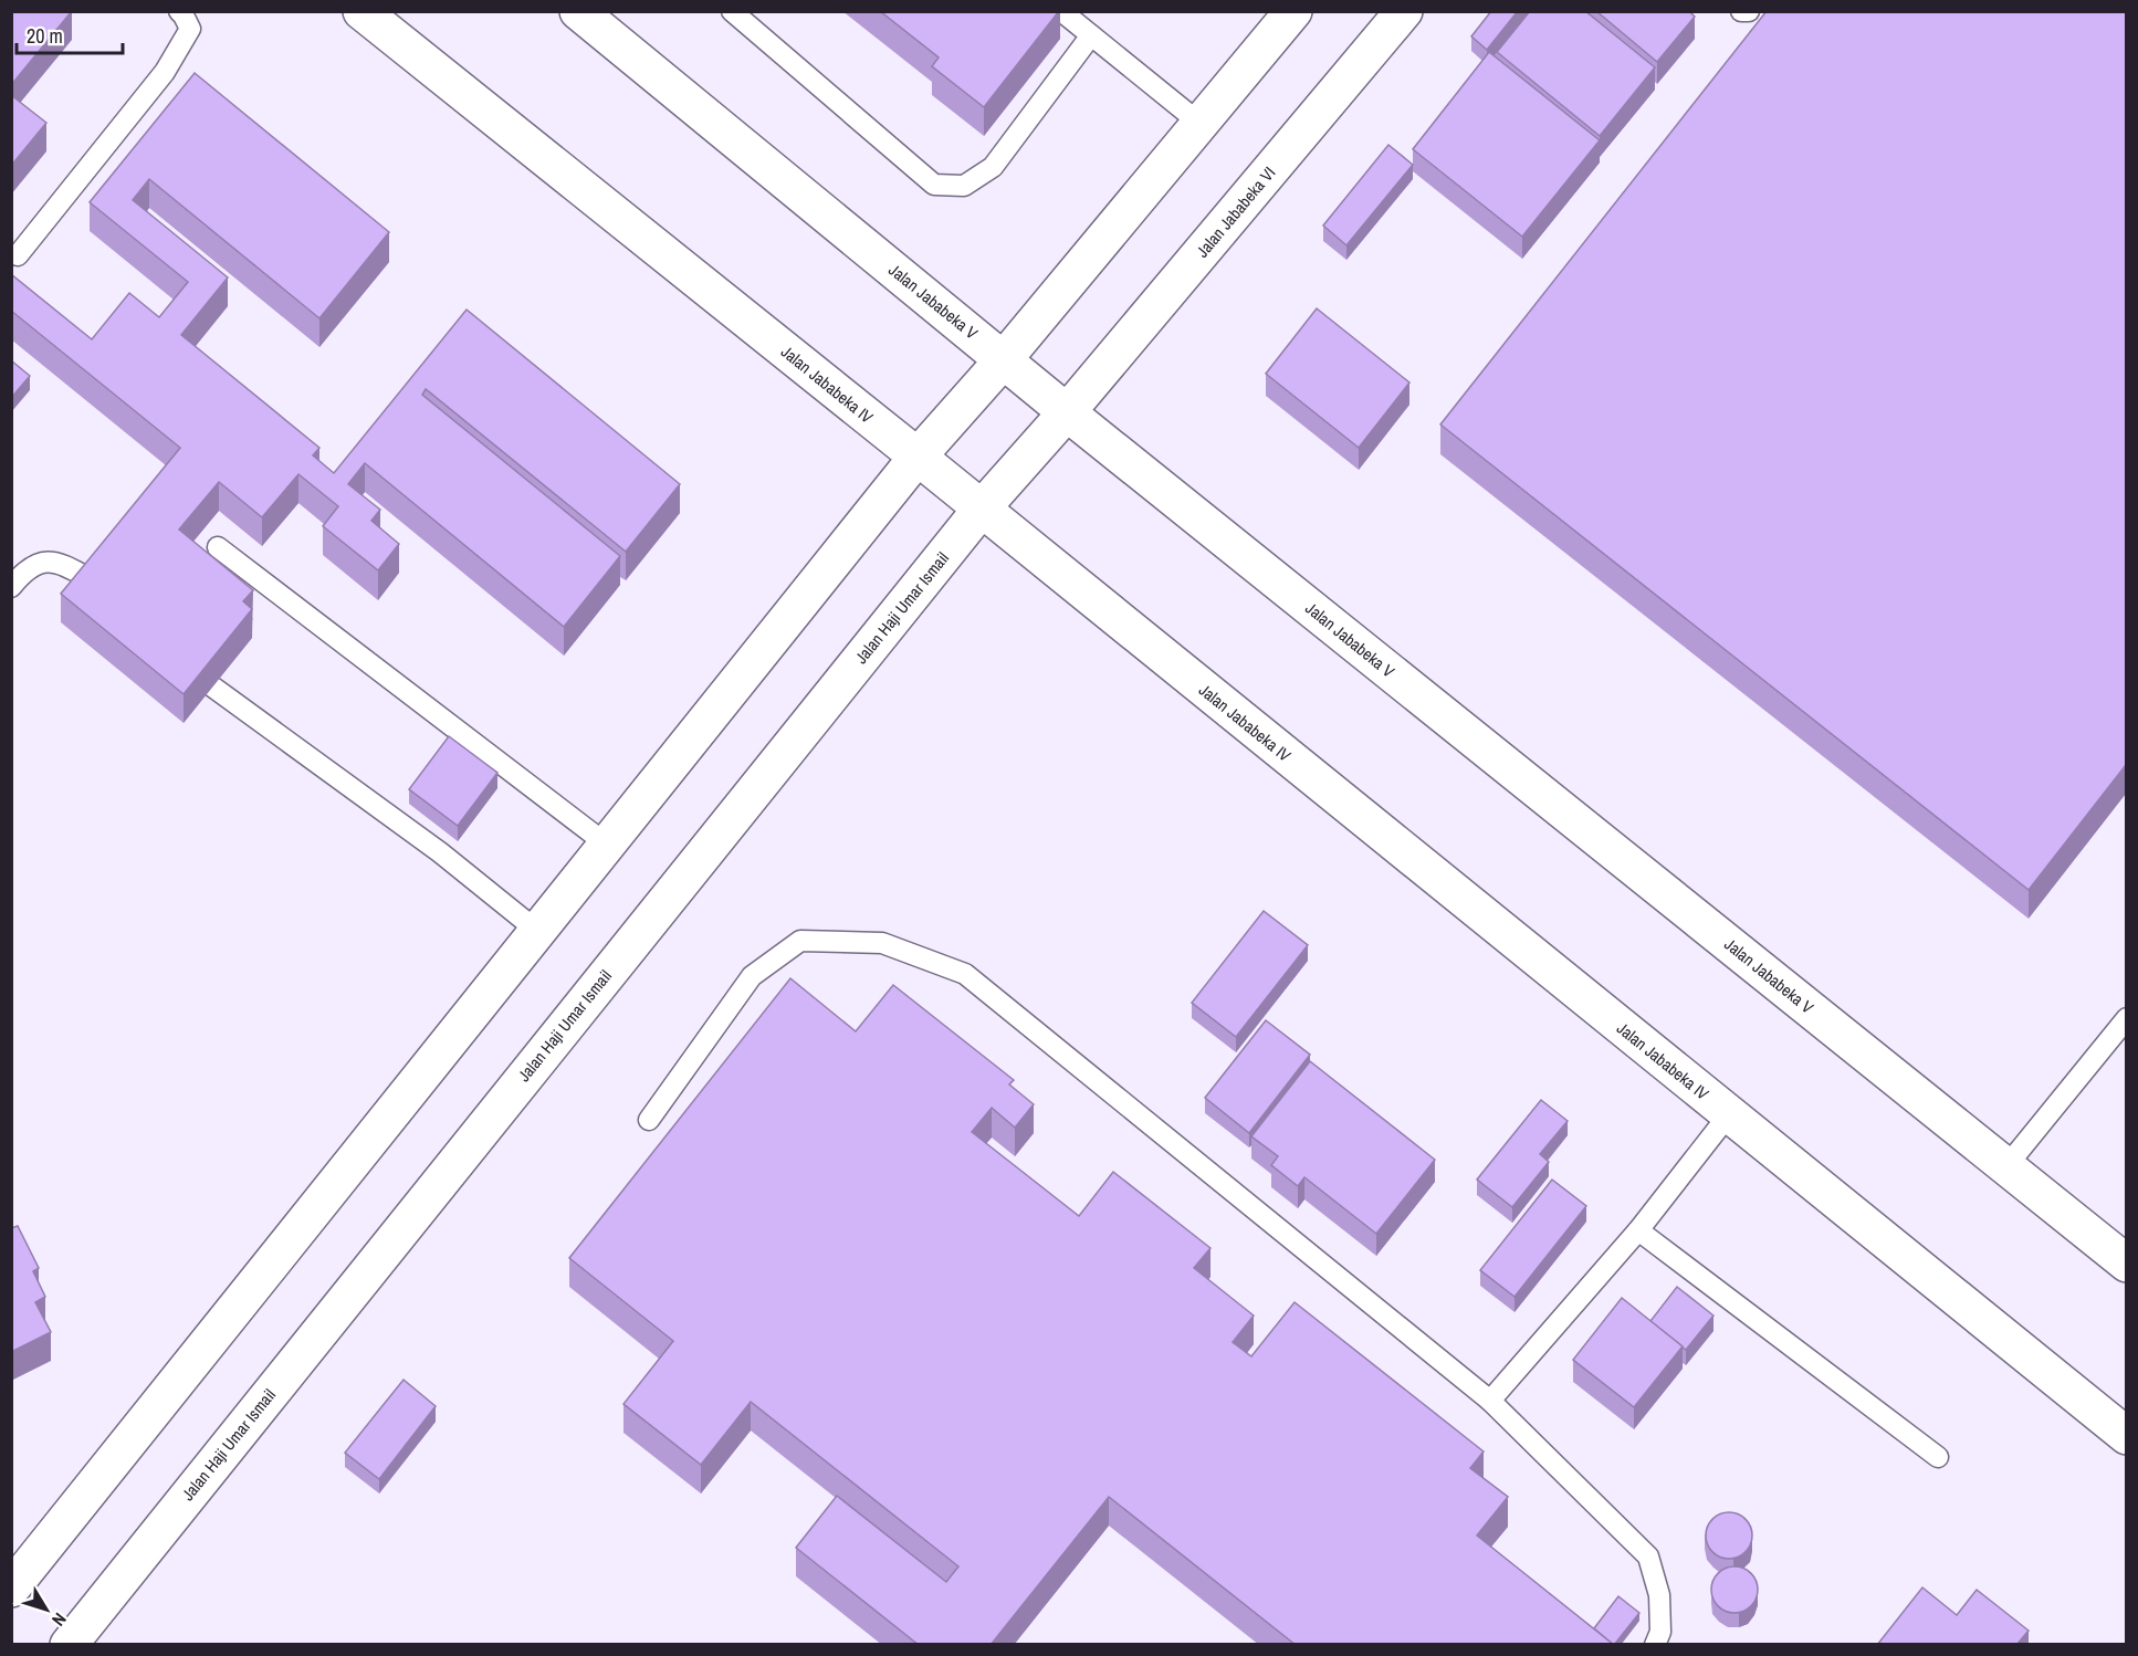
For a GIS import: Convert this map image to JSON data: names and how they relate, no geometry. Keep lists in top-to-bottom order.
{
  "streets": {
    "street": [
      "Jalan Jababeka VI",
      "Jalan Jababeka V",
      "Jalan Jababeka IV",
      "Jalan Haji Umar Ismail"
    ]
  },
  "crossings": [
    ["Jalan Jababeka VI", "Jalan Jababeka V"],
    ["Jalan Jababeka VI", "Jalan Haji Umar Ismail"],
    ["Jalan Jababeka V", "Jalan Haji Umar Ismail"],
    ["Jalan Jababeka IV", "Jalan Haji Umar Ismail"]
  ],
  "scale_bar": "20 m",
  "north": "bottom right"
}
